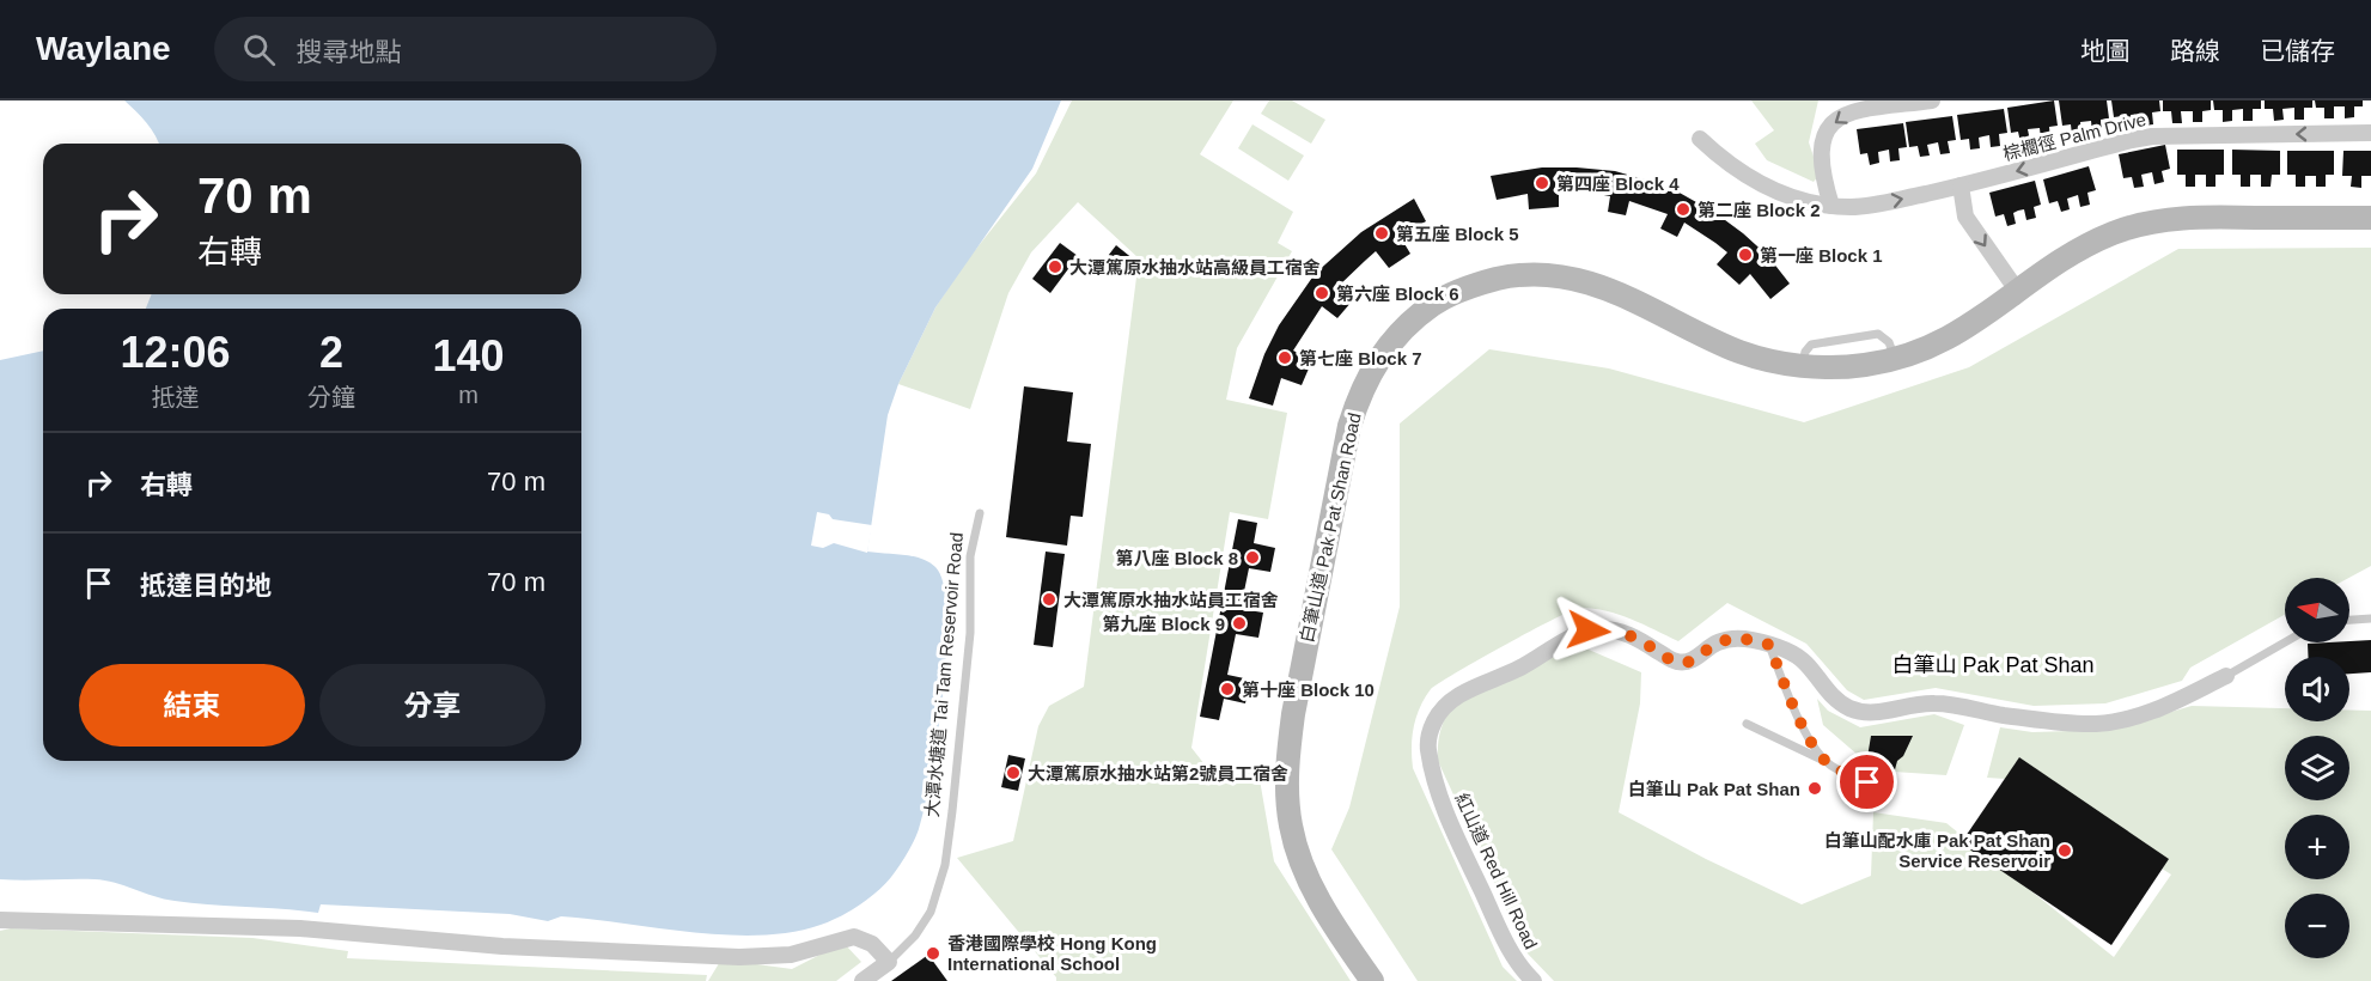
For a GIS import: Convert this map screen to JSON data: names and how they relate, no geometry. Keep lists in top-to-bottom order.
{
  "streets": {
    "street": [
      "棕櫚徑 Palm Drive",
      "白筆山道 Pak Pat Shan Road",
      "大潭水塘道 Tai Tam Reservoir Road",
      "紅山道 Red Hill Road"
    ]
  },
  "districts": ["白筆山 Pak Pat Shan"],
  "places": [
    "第四座 Block 4",
    "第二座 Block 2",
    "第五座 Block 5",
    "第一座 Block 1",
    "大潭篤原水抽水站高級員工宿舍",
    "第六座 Block 6",
    "第七座 Block 7",
    "第八座 Block 8",
    "大潭篤原水抽水站員工宿舍",
    "第九座 Block 9",
    "第十座 Block 10",
    "大潭篤原水抽水站第2號員工宿舍",
    "白筆山 Pak Pat Shan",
    "白筆山配水庫 Pak Pat Shan Service Reservoir",
    "香港國際學校 Hong Kong International School"
  ],
  "north": "left",
  "page": {
    "header": "Waylane",
    "search": "搜尋地點",
    "nav": ["地圖", "路線", "已儲存"],
    "turn": ["70 m", "右轉"],
    "eta": [
      "12:06",
      "抵達",
      "2",
      "分鐘",
      "140",
      "m"
    ],
    "list": [
      {
        "name": "右轉",
        "value": "70 m"
      },
      {
        "name": "抵達目的地",
        "value": "70 m"
      }
    ],
    "map_buttons": ["+", "−"],
    "buttons": ["結束", "分享"]
  }
}
